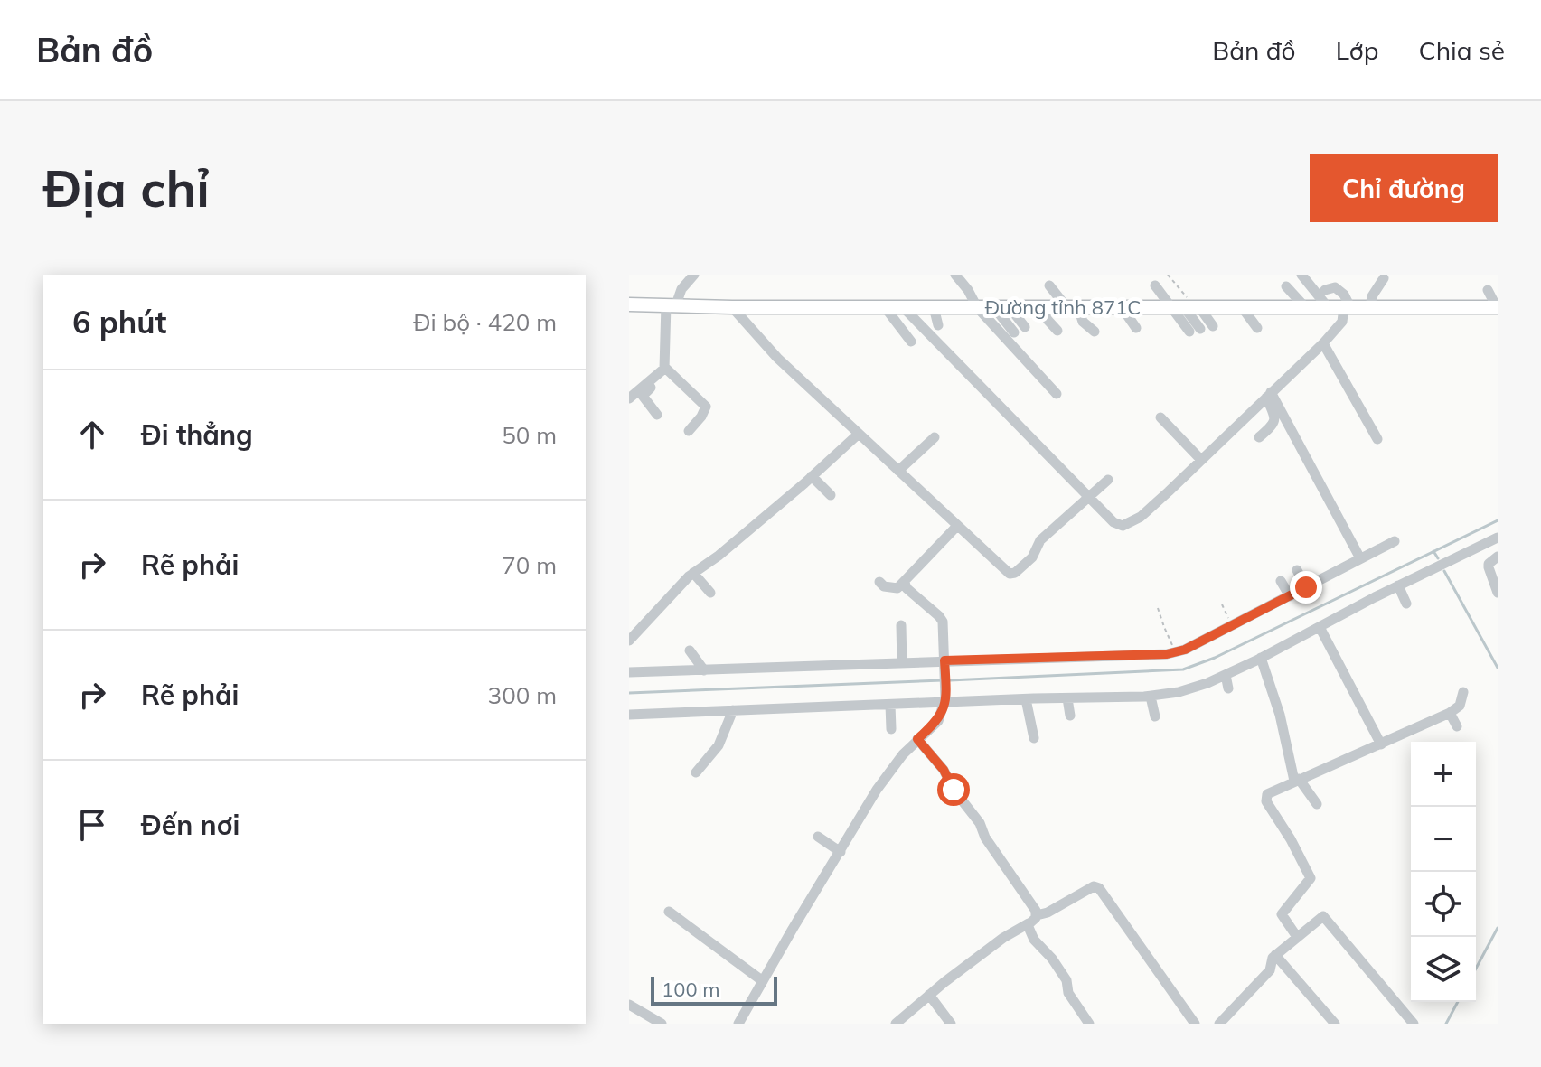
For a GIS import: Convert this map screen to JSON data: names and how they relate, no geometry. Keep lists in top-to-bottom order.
{
  "streets": {
    "main road": ["Đường tỉnh 871C"]
  },
  "scale_bar": "100 m",
  "page": {
    "header": "Bản đồ",
    "nav": ["Bản đồ", "Lớp", "Chia sẻ"],
    "buttons": "Chỉ đường",
    "title": "Địa chỉ",
    "heading": ["6 phút", "Đi bộ · 420 m"],
    "list": [
      ["Đi thẳng", "50 m"],
      ["Rẽ phải", "70 m"],
      ["Rẽ phải", "300 m"],
      "Đến nơi"
    ],
    "map_buttons": ["+", "−"],
    "scale": "100 m"
  }
}
